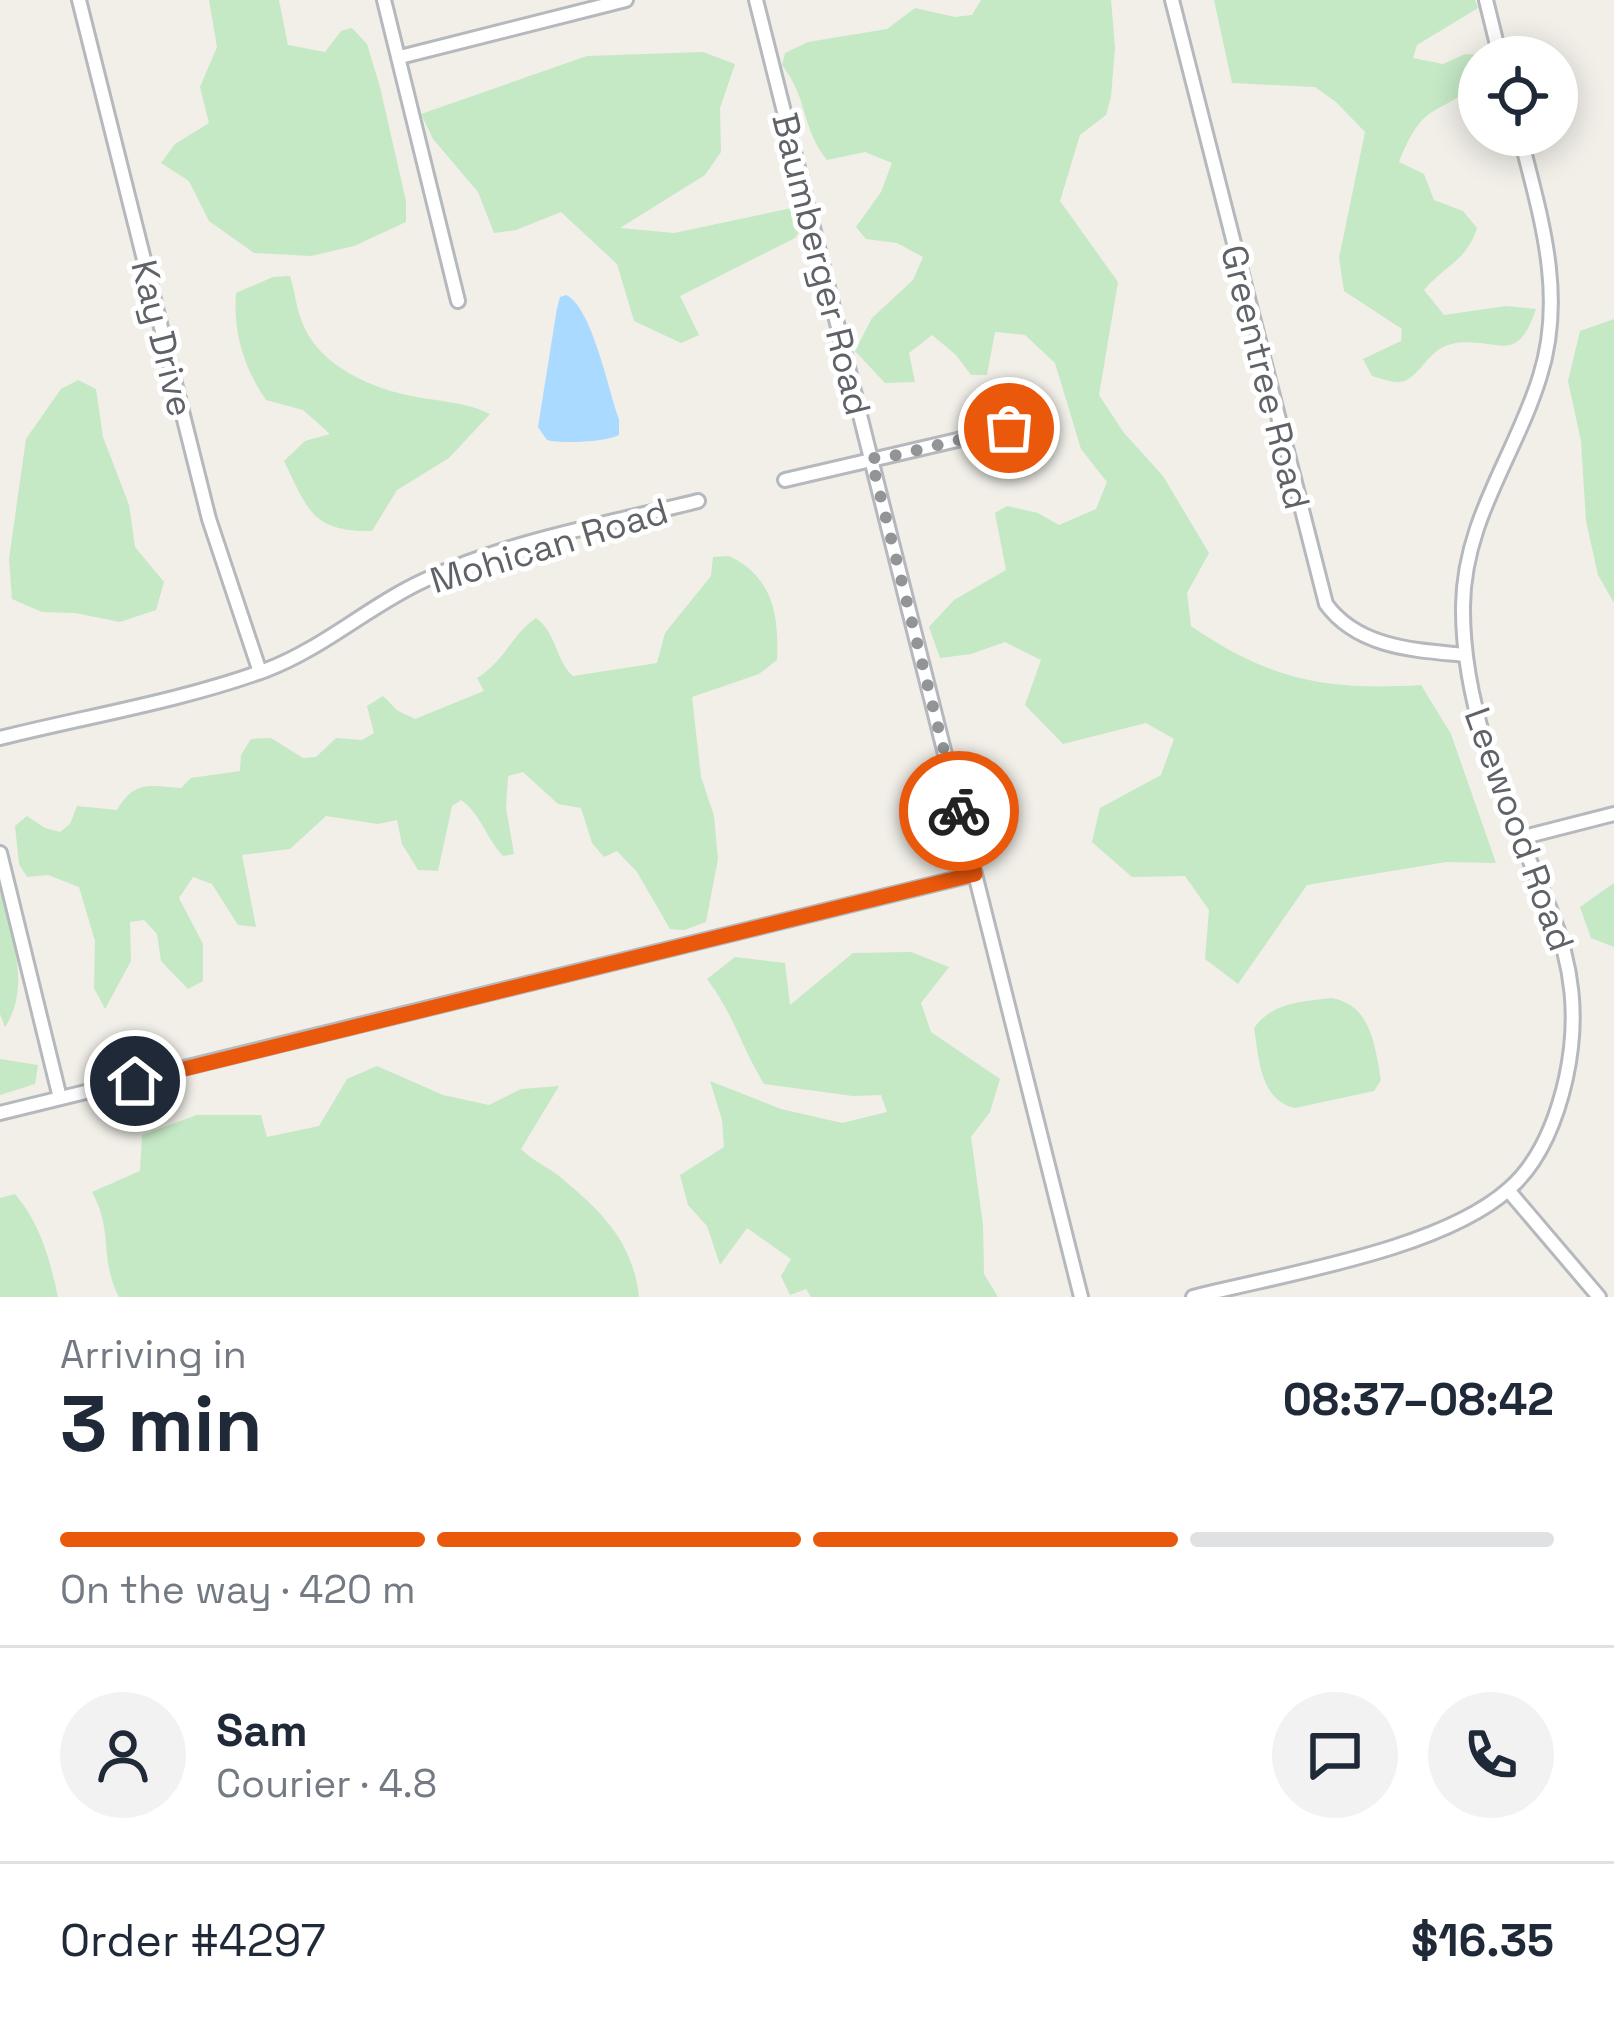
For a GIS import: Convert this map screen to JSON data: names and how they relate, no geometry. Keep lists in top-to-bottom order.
{
  "streets": {
    "street": [
      "Baumberger Road",
      "Kay Drive",
      "Greentree Road",
      "Mohican Road",
      "Leewood Road"
    ]
  },
  "crossings": [
    ["Kay Drive", "Mohican Road"],
    ["Greentree Road", "Leewood Road"]
  ],
  "page": {
    "heading": ["3 min", "Arriving in", "08:37–08:42"],
    "panel": [
      "Sam",
      "Courier · 4.8",
      "Order #4297",
      "$16.35"
    ],
    "bar": "On the way · 420 m"
  }
}
